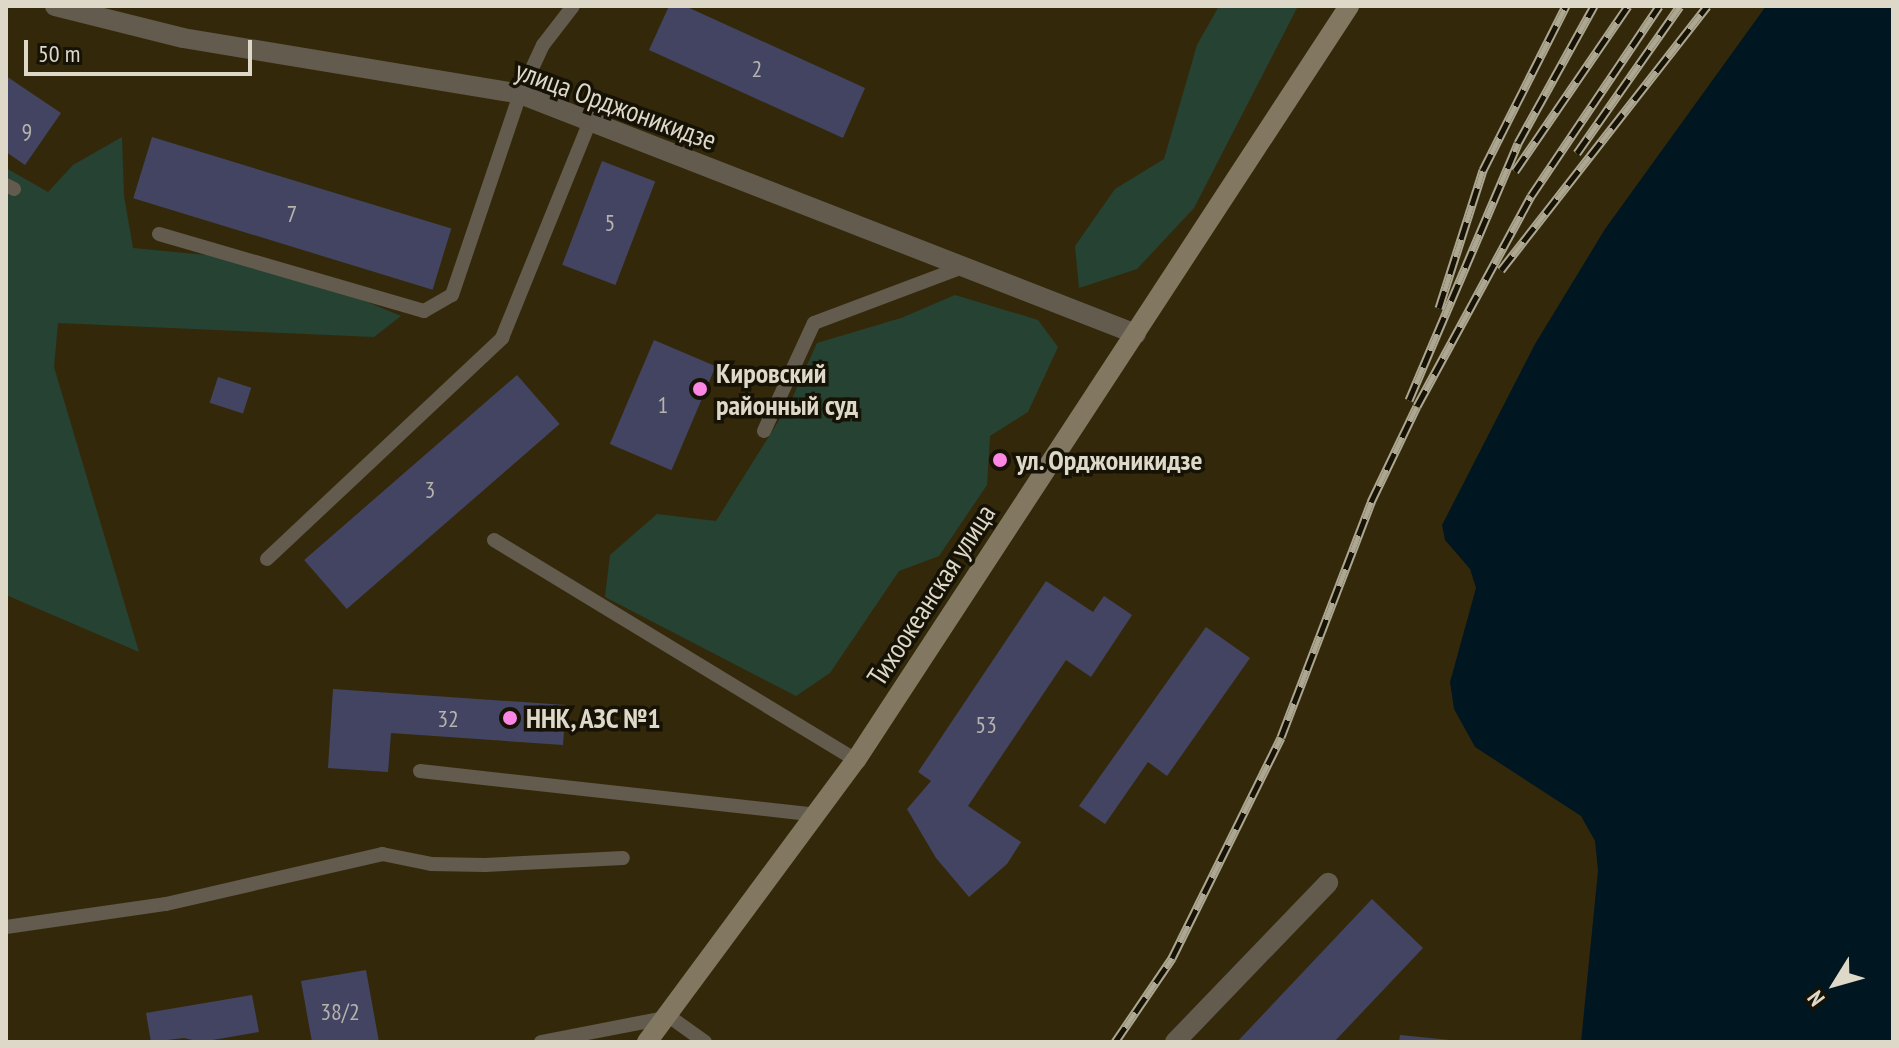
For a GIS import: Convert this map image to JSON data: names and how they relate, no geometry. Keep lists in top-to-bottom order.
{
  "streets": {
    "main road": ["Тихоокеанская улица"],
    "street": ["улица Орджоникидзе"]
  },
  "crossings": [
    ["улица Орджоникидзе", "Тихоокеанская улица"]
  ],
  "places": ["Кировский районный суд", "ул. Орджоникидзе", "ННК, АЗС №1"],
  "house_numbers": [
    "2",
    "9",
    "7",
    "5",
    "1",
    "3",
    "32",
    "53",
    "38/2"
  ],
  "scale_bar": "50 m",
  "north": "bottom left"
}
